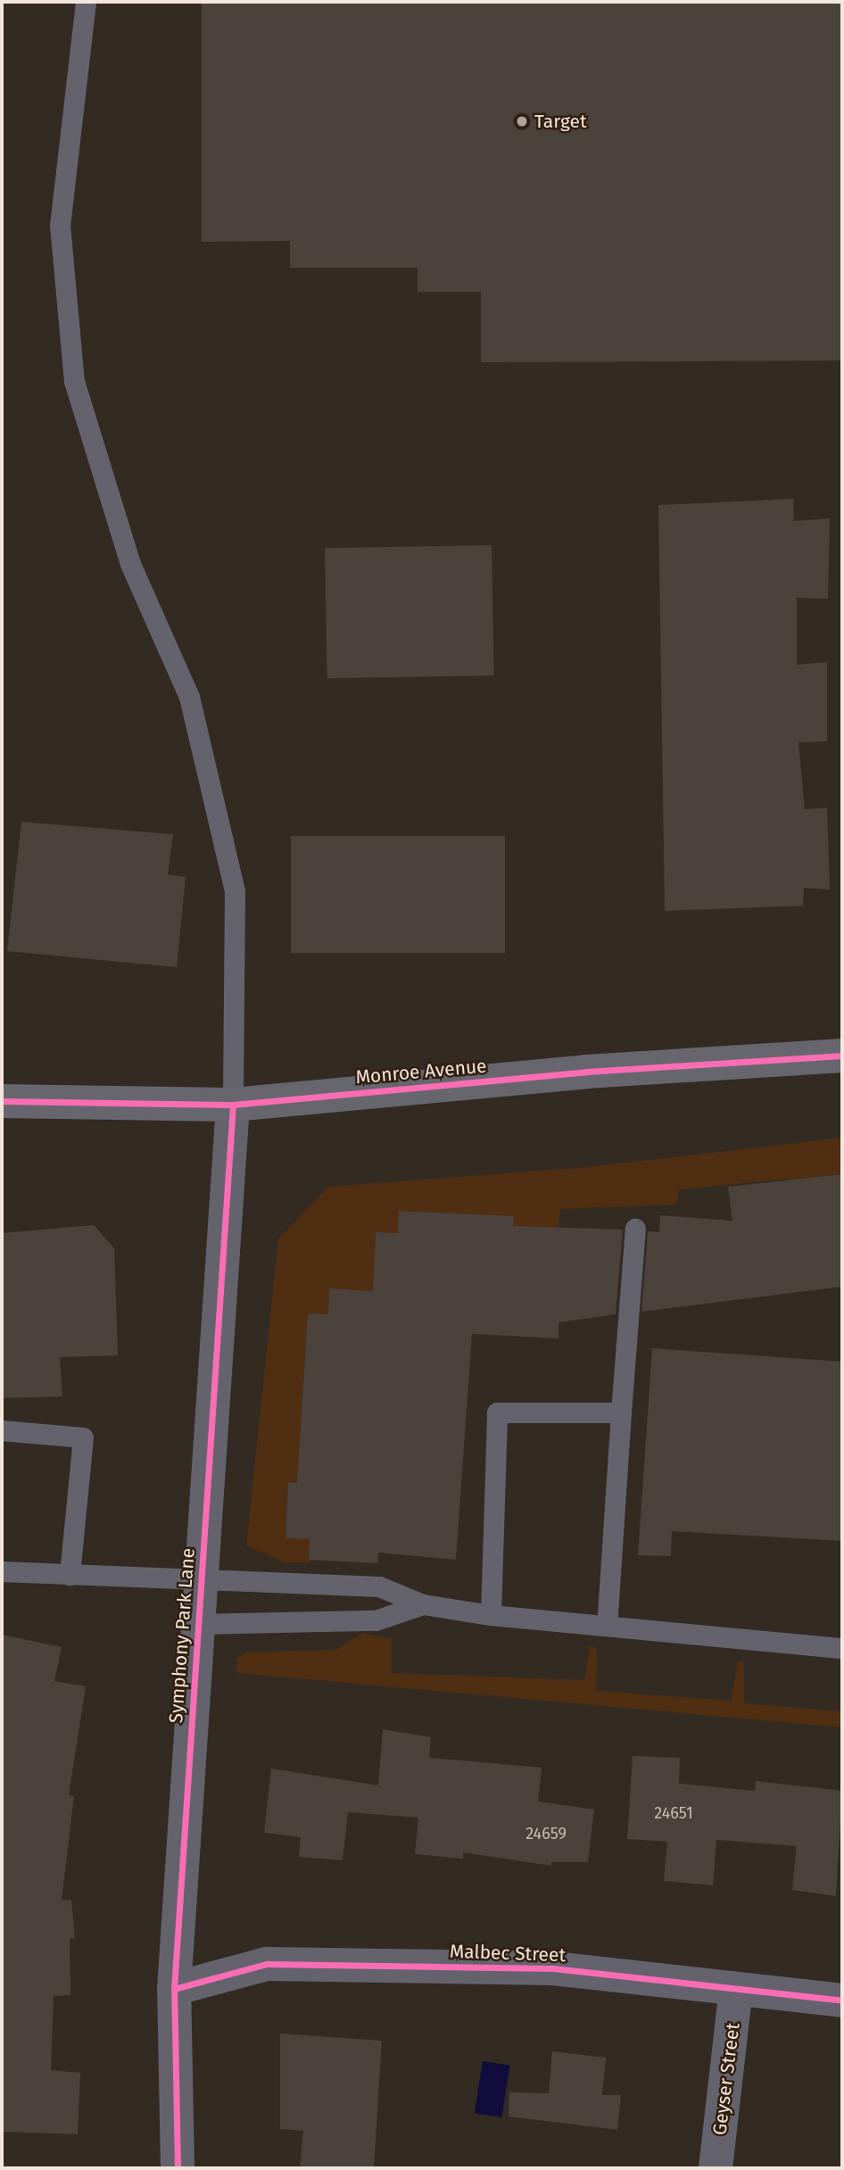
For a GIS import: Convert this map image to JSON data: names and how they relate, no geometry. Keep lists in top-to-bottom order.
{
  "streets": {
    "street": [
      "Monroe Avenue",
      "Symphony Park Lane",
      "Malbec Street",
      "Geyser Street"
    ]
  },
  "crossings": [
    ["Monroe Avenue", "Symphony Park Lane"],
    ["Symphony Park Lane", "Malbec Street"],
    ["Malbec Street", "Geyser Street"]
  ],
  "places": ["Target"],
  "house_numbers": ["24651", "24659"]
}
